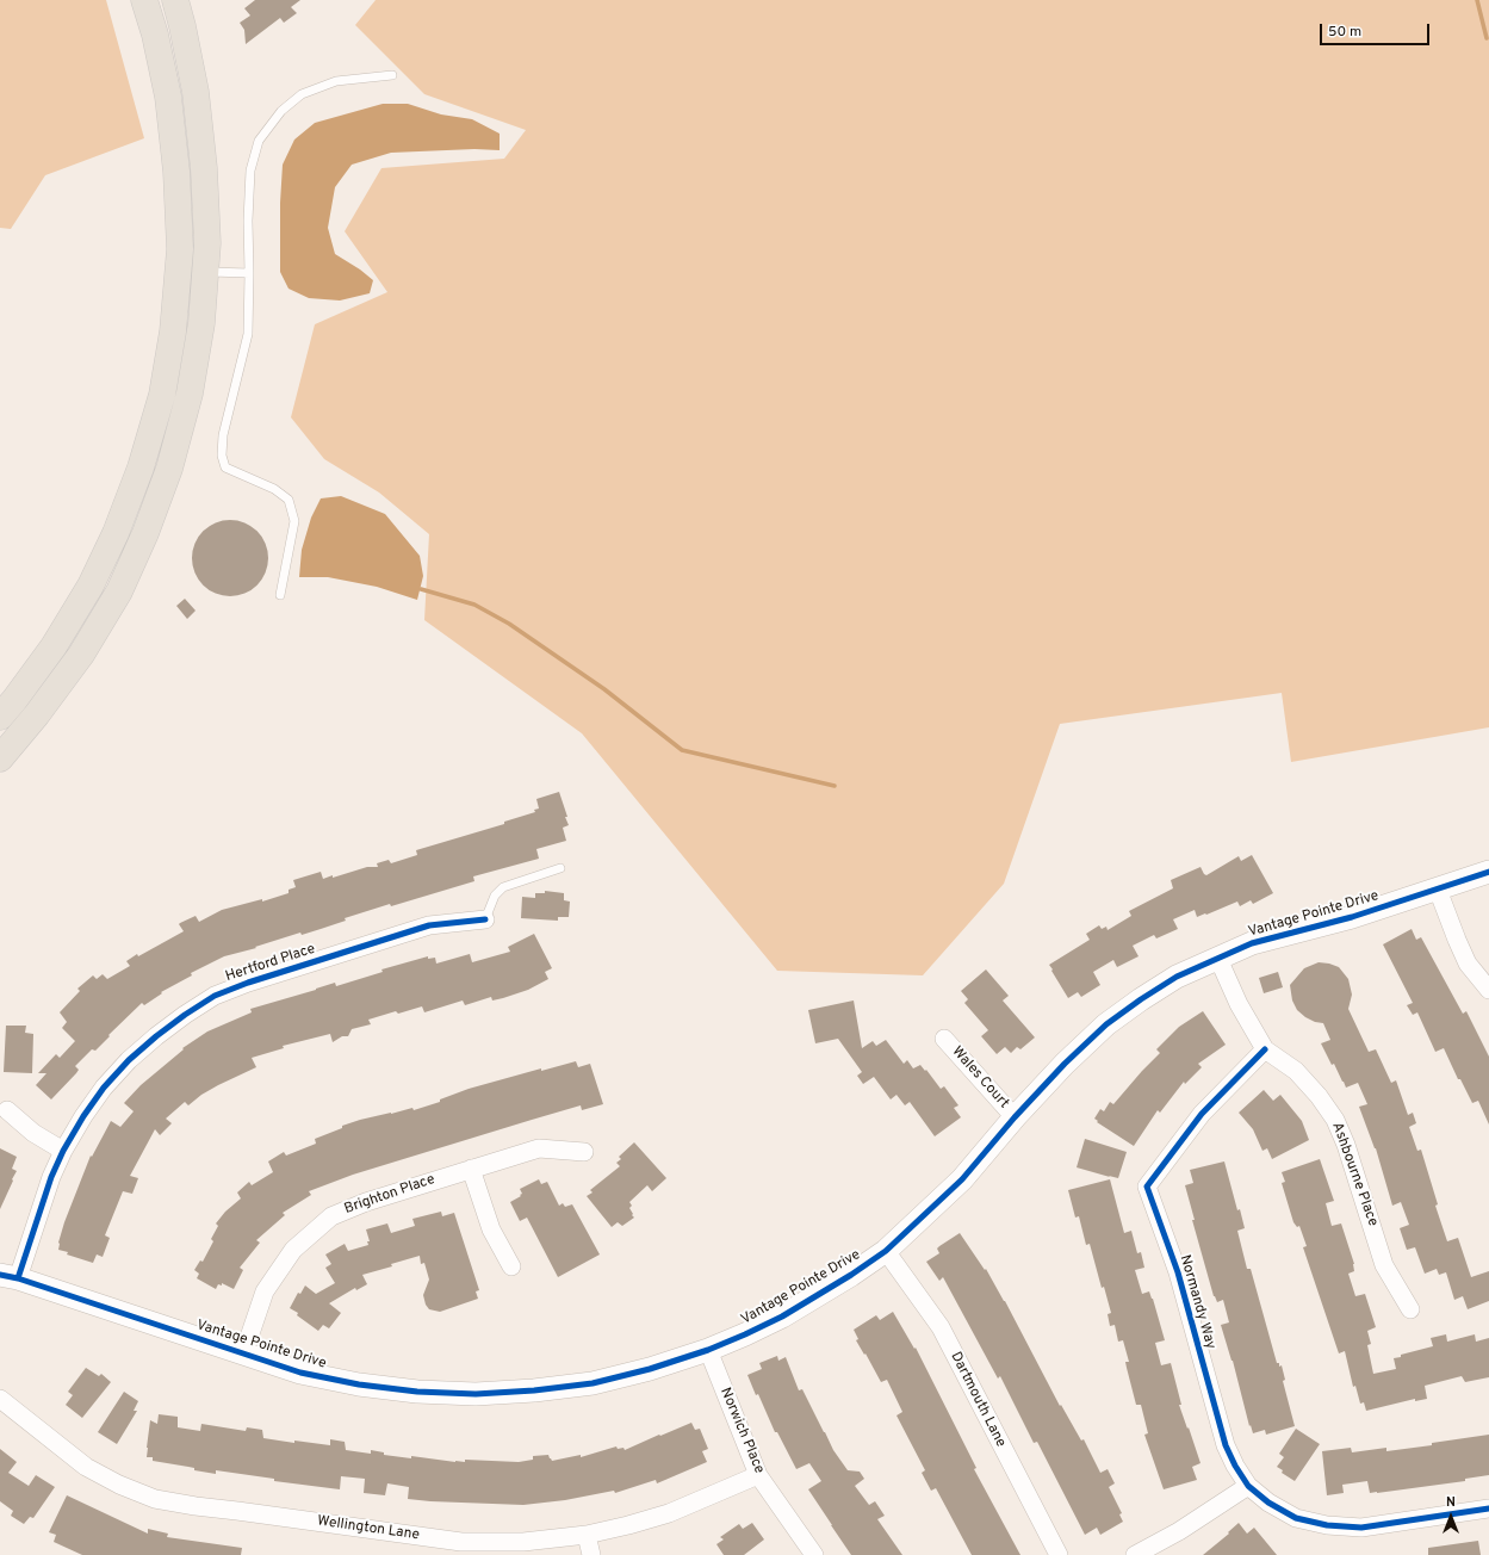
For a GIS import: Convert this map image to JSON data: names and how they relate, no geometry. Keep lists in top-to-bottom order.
{
  "streets": {
    "street": [
      "Vantage Pointe Drive",
      "Hertford Place",
      "Wales Court",
      "Ashbourne Place",
      "Brighton Place",
      "Normandy Way",
      "Dartmouth Lane",
      "Norwich Place",
      "Wellington Lane"
    ]
  },
  "crossings": [
    ["Vantage Pointe Drive", "Hertford Place"],
    ["Vantage Pointe Drive", "Wales Court"],
    ["Vantage Pointe Drive", "Ashbourne Place"],
    ["Vantage Pointe Drive", "Brighton Place"],
    ["Vantage Pointe Drive", "Dartmouth Lane"],
    ["Vantage Pointe Drive", "Norwich Place"],
    ["Ashbourne Place", "Normandy Way"],
    ["Norwich Place", "Wellington Lane"]
  ],
  "scale_bar": "50 m",
  "north": "top"
}
